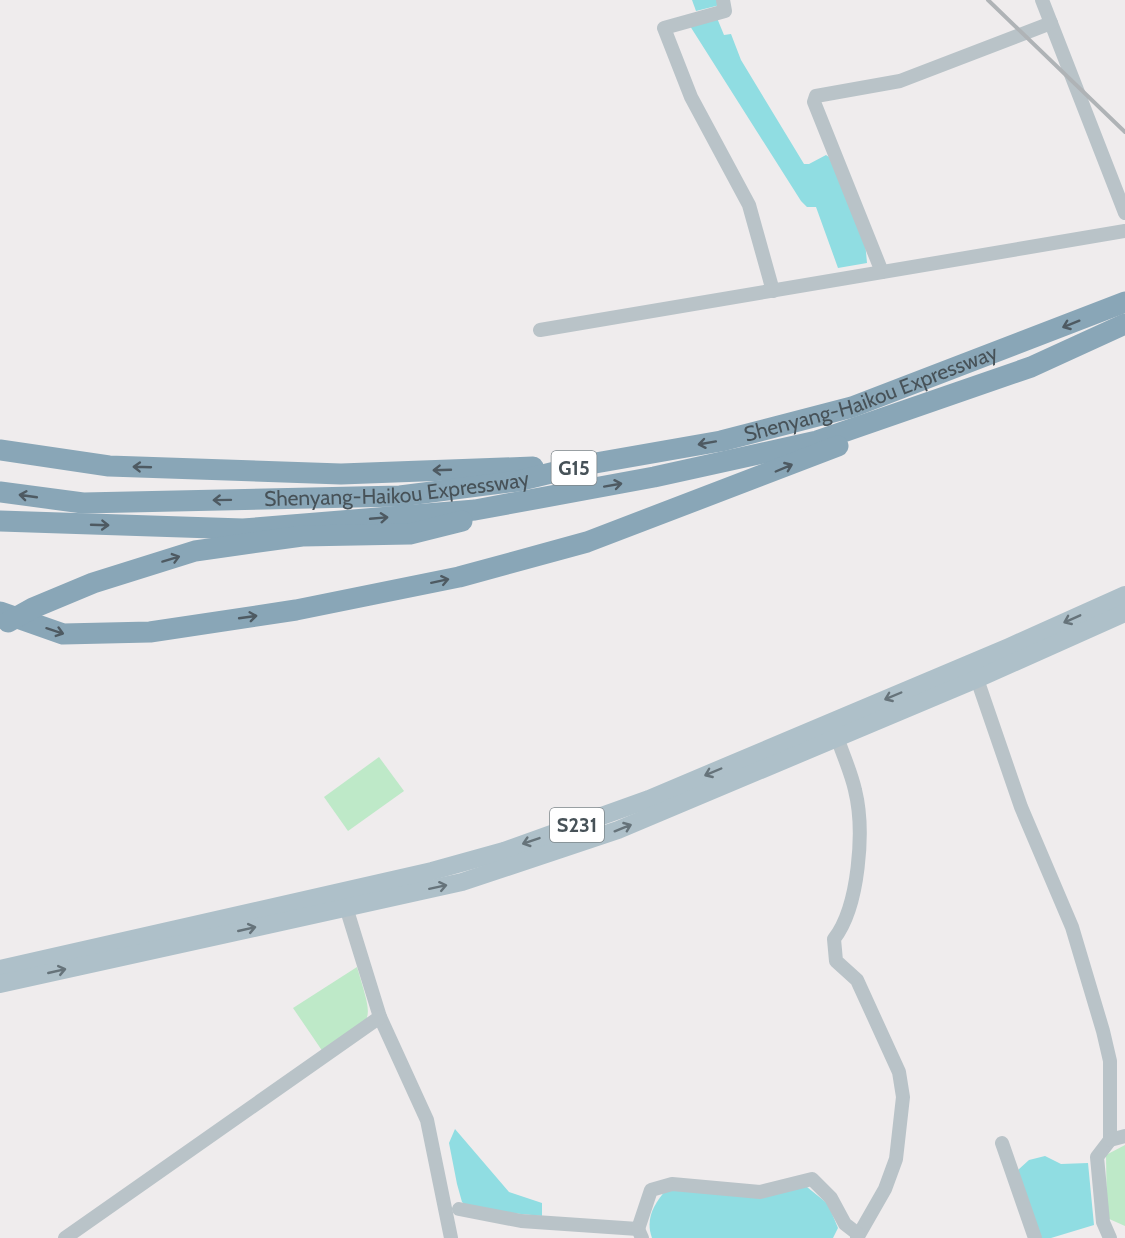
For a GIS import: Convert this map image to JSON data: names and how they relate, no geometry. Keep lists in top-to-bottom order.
{
  "streets": {
    "highway": ["Shenyang-Haikou Expressway", "G15"],
    "main road": ["S231"]
  }
}
